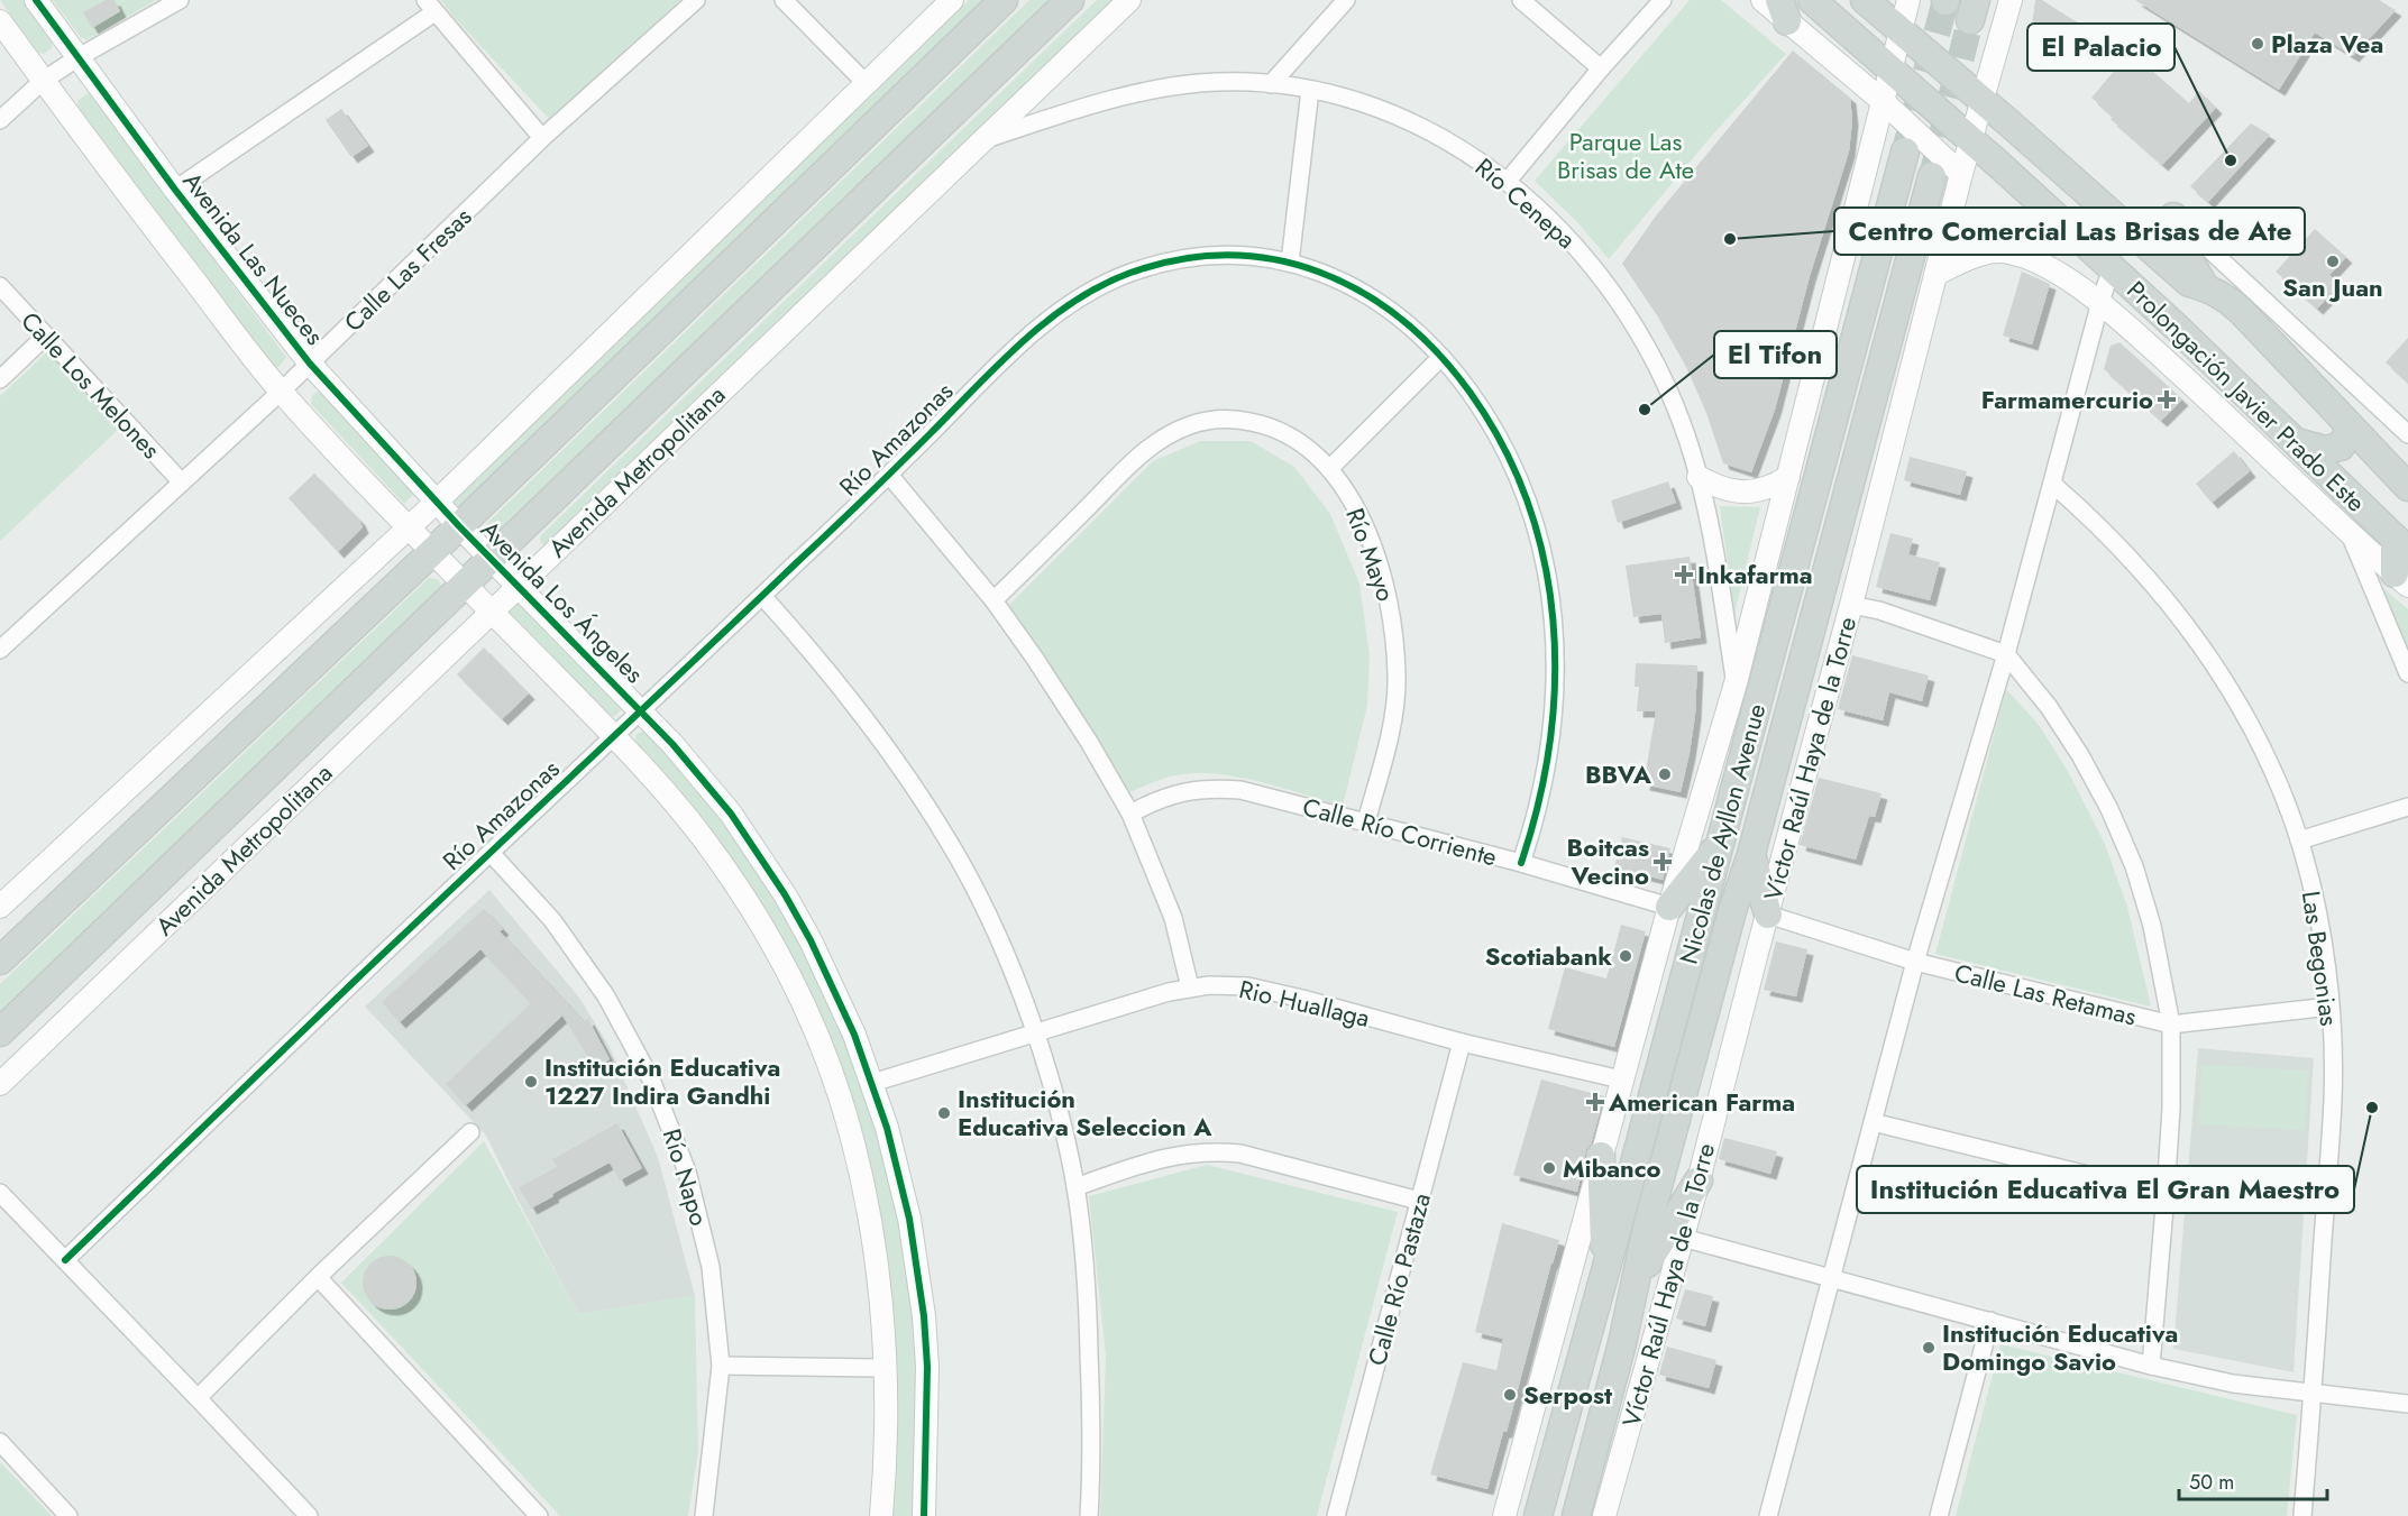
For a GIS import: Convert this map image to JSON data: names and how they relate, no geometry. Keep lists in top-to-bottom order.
{
  "streets": {
    "main road": ["Prolongación Javier Prado Este", "Avenida Metropolitana", "Nicolas de Ayllon Avenue"],
    "street": [
      "Río Cenepa",
      "Avenida Las Nueces",
      "Calle Las Fresas",
      "Calle Los Melones",
      "Río Amazonas",
      "Río Mayo",
      "Avenida Los Ángeles",
      "Víctor Raúl Haya de la Torre",
      "Calle Río Corriente",
      "Las Begonias",
      "Calle Las Retamas",
      "Rio Huallaga",
      "Río Napo",
      "Calle Río Pastaza"
    ]
  },
  "crossings": [
    ["Río Cenepa", "Avenida Metropolitana"],
    ["Avenida Las Nueces", "Calle Las Fresas"],
    ["Avenida Las Nueces", "Avenida Los Ángeles"],
    ["Calle Las Fresas", "Calle Los Melones"],
    ["Prolongación Javier Prado Este", "Víctor Raúl Haya de la Torre"],
    ["Río Amazonas", "Avenida Los Ángeles"],
    ["Río Amazonas", "Calle Río Corriente"],
    ["Río Amazonas", "Río Napo"],
    ["Avenida Metropolitana", "Avenida Los Ángeles"],
    ["Río Mayo", "Calle Río Corriente"],
    ["Avenida Los Ángeles", "Rio Huallaga"],
    ["Víctor Raúl Haya de la Torre", "Calle Las Retamas"],
    ["Las Begonias", "Calle Las Retamas"],
    ["Rio Huallaga", "Calle Río Pastaza"]
  ],
  "parks": ["Parque Las Brisas de Ate"],
  "places": {
    "other": [
      "Plaza Vea",
      "El Palacio",
      "Centro Comercial Las Brisas de Ate",
      "San Juan",
      "El Tifon",
      "BBVA",
      "Scotiabank",
      "Institución Educativa 1227 Indira Gandhi",
      "Institución Educativa El Gran Maestro",
      "Institución Educativa Seleccion A",
      "Mibanco",
      "Institución Educativa Domingo Savio",
      "Serpost"
    ],
    "health": [
      "Farmamercurio",
      "Inkafarma",
      "Boitcas Vecino",
      "American Farma"
    ]
  },
  "scale_bar": "50 m"
}
